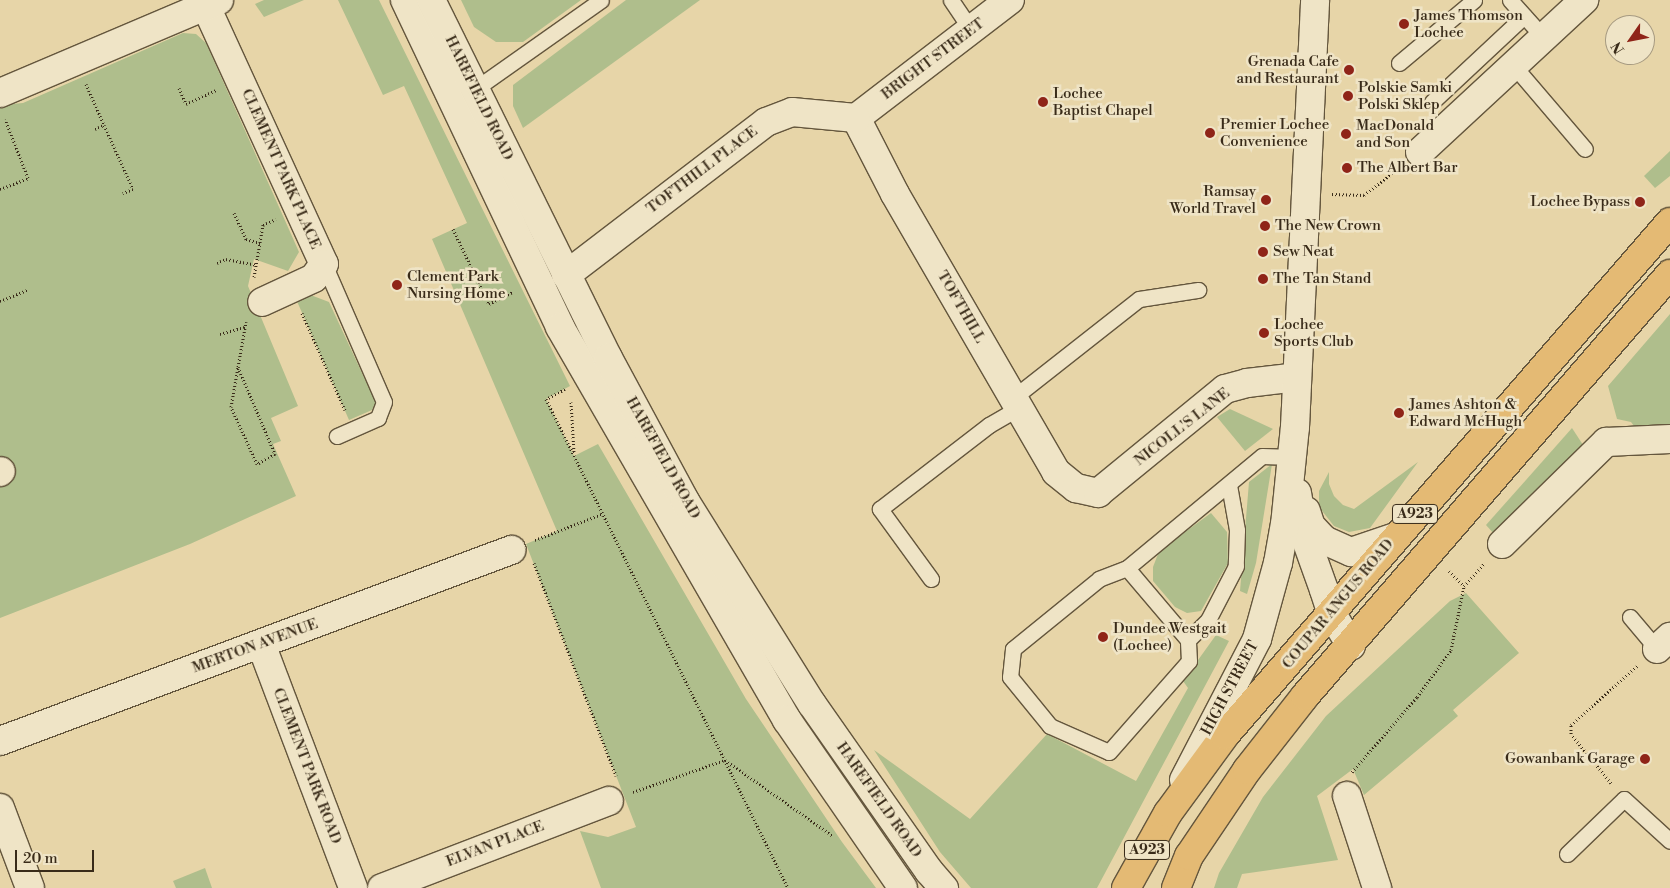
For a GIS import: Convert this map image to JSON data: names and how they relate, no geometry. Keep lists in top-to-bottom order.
{
  "streets": {
    "main road": ["A923", "COUPAR ANGUS ROAD"],
    "street": [
      "BRIGHT STREET",
      "HAREFIELD ROAD",
      "CLEMENT PARK PLACE",
      "TOFTHILL PLACE",
      "TOFTHILL",
      "NICOLL'S LANE",
      "MERTON AVENUE",
      "HIGH STREET",
      "CLEMENT PARK ROAD",
      "ELVAN PLACE"
    ]
  },
  "crossings": [
    ["BRIGHT STREET", "TOFTHILL PLACE"],
    ["BRIGHT STREET", "TOFTHILL"],
    ["HAREFIELD ROAD", "TOFTHILL PLACE"],
    ["TOFTHILL PLACE", "TOFTHILL"],
    ["TOFTHILL", "NICOLL'S LANE"],
    ["NICOLL'S LANE", "HIGH STREET"],
    ["A923", "HIGH STREET"],
    ["COUPAR ANGUS ROAD", "HIGH STREET"],
    ["MERTON AVENUE", "CLEMENT PARK ROAD"]
  ],
  "places": [
    "James Thomson Lochee",
    "Grenada Cafe and Restaurant",
    "Polskie Samki Polski Sklep",
    "Lochee Baptist Chapel",
    "Premier Lochee Convenience",
    "MacDonald and Son",
    "The Albert Bar",
    "Ramsay World Travel",
    "Lochee Bypass",
    "The New Crown",
    "Sew Neat",
    "The Tan Stand",
    "Clement Park Nursing Home",
    "Lochee Sports Club",
    "James Ashton & Edward McHugh",
    "Dundee Westgait (Lochee)",
    "Gowanbank Garage"
  ],
  "scale_bar": "20 m",
  "north": "bottom left"
}
